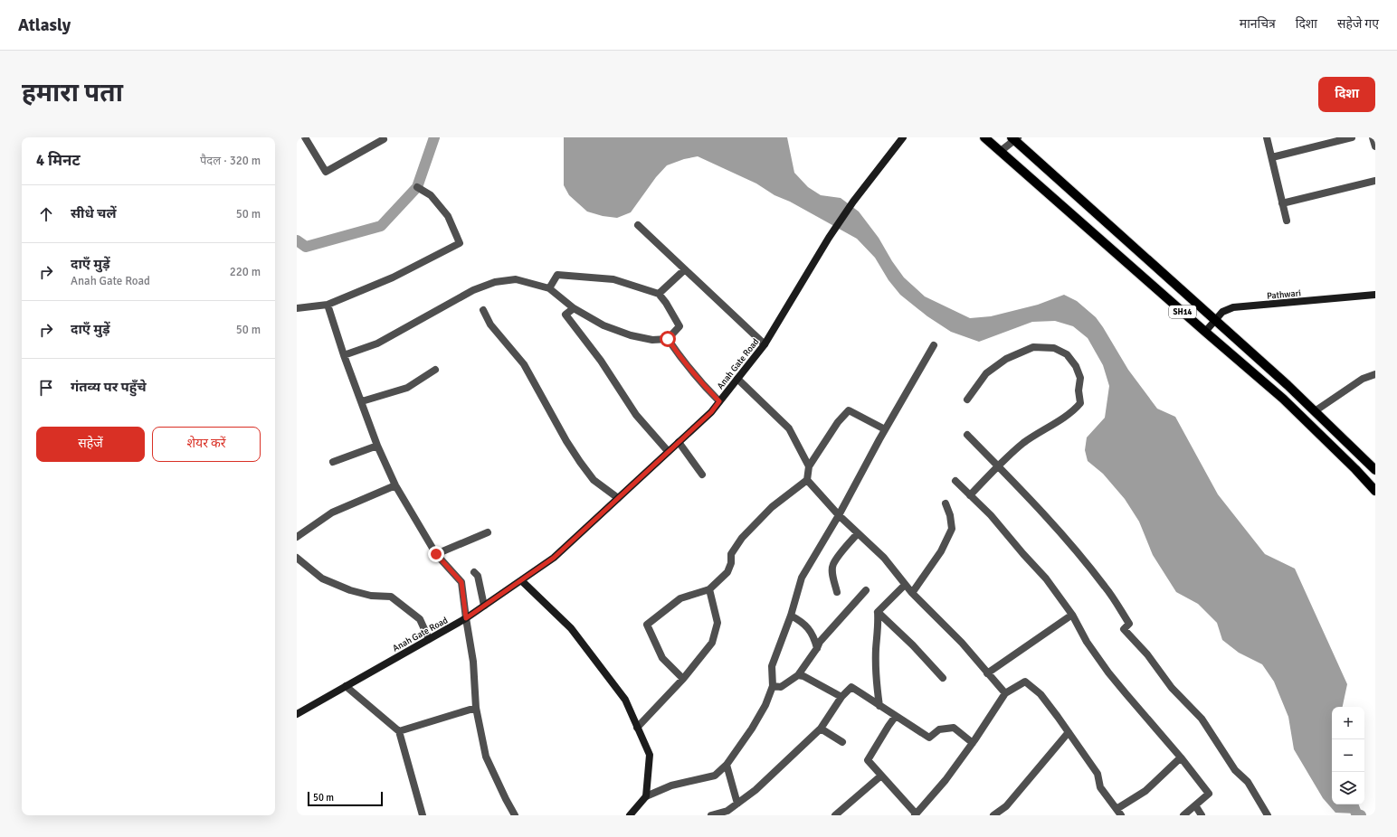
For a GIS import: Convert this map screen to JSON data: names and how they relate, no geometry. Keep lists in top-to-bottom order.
{
  "streets": {
    "main road": ["SH14"],
    "street": ["Pathwari", "Anah Gate Road"]
  },
  "crossings": [
    ["Pathwari", "SH14"]
  ],
  "scale_bar": "50 m",
  "page": {
    "header": "Atlasly",
    "nav": ["मानचित्र", "दिशा", "सहेजे गए"],
    "buttons": [
      "दिशा",
      ["सहेजें", "शेयर करें"]
    ],
    "title": "हमारा पता",
    "heading": ["4 मिनट", "पैदल · 320 m"],
    "list": [
      ["सीधे चलें", "50 m"],
      ["दाएँ मुड़ें", "Anah Gate Road", "220 m"],
      ["दाएँ मुड़ें", "50 m"],
      "गंतव्य पर पहुँचे"
    ],
    "map_buttons": ["+", "−"],
    "scale": "50 m"
  }
}
